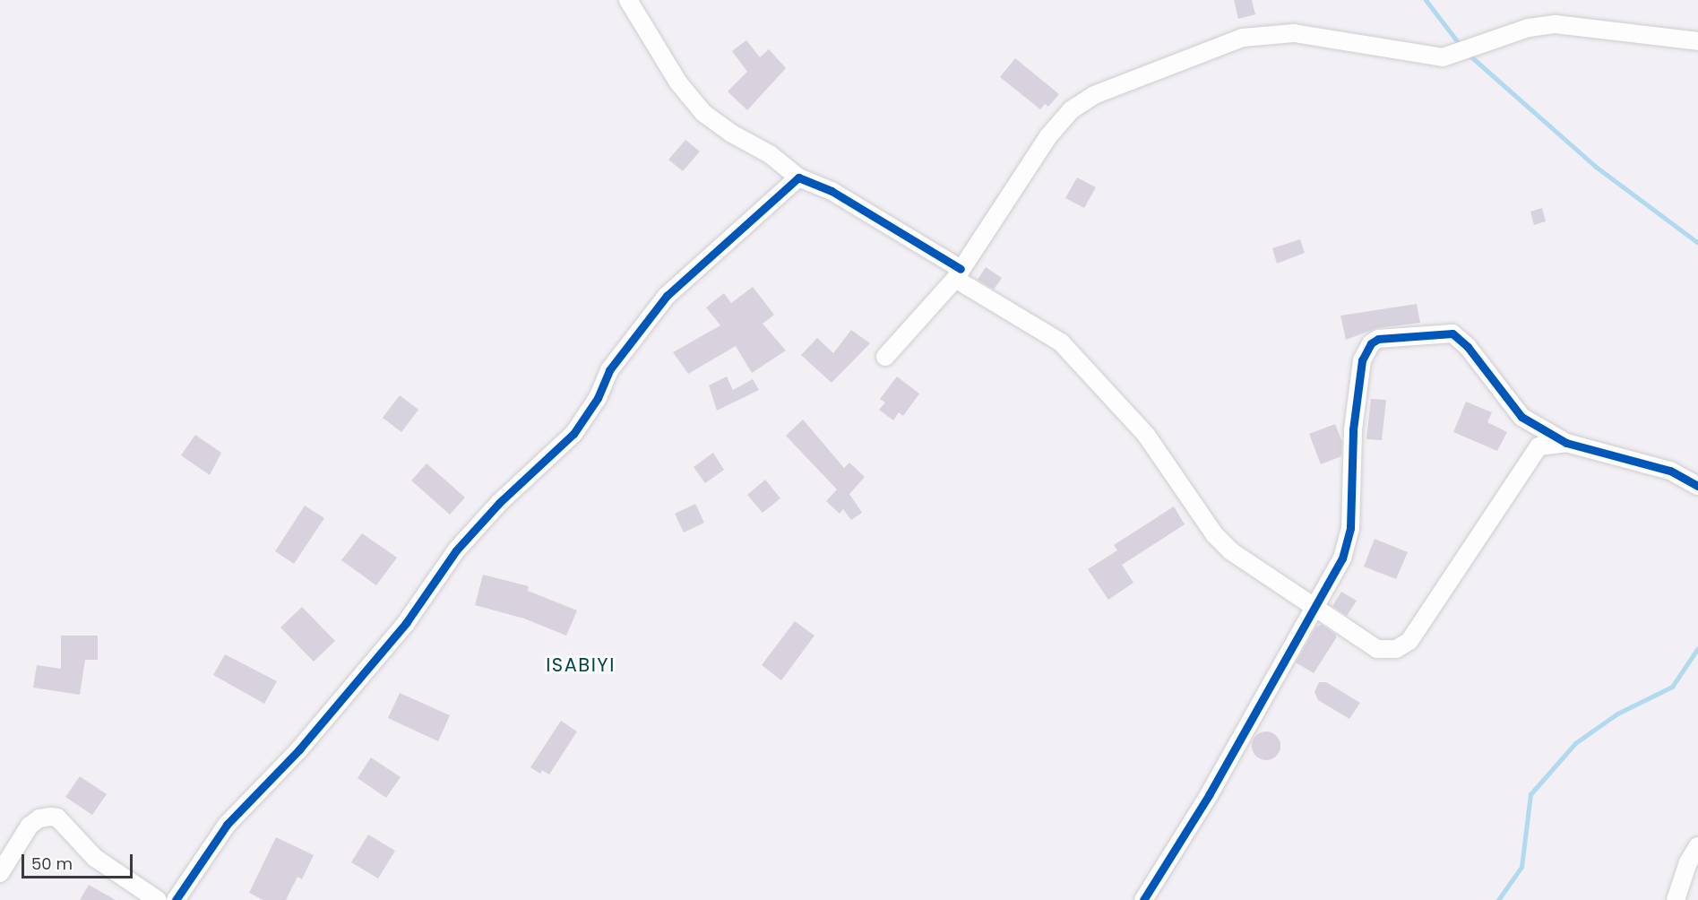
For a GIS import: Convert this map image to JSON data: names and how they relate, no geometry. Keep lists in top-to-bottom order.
{
  "districts": ["ISABIYI"],
  "scale_bar": "50 m"
}
